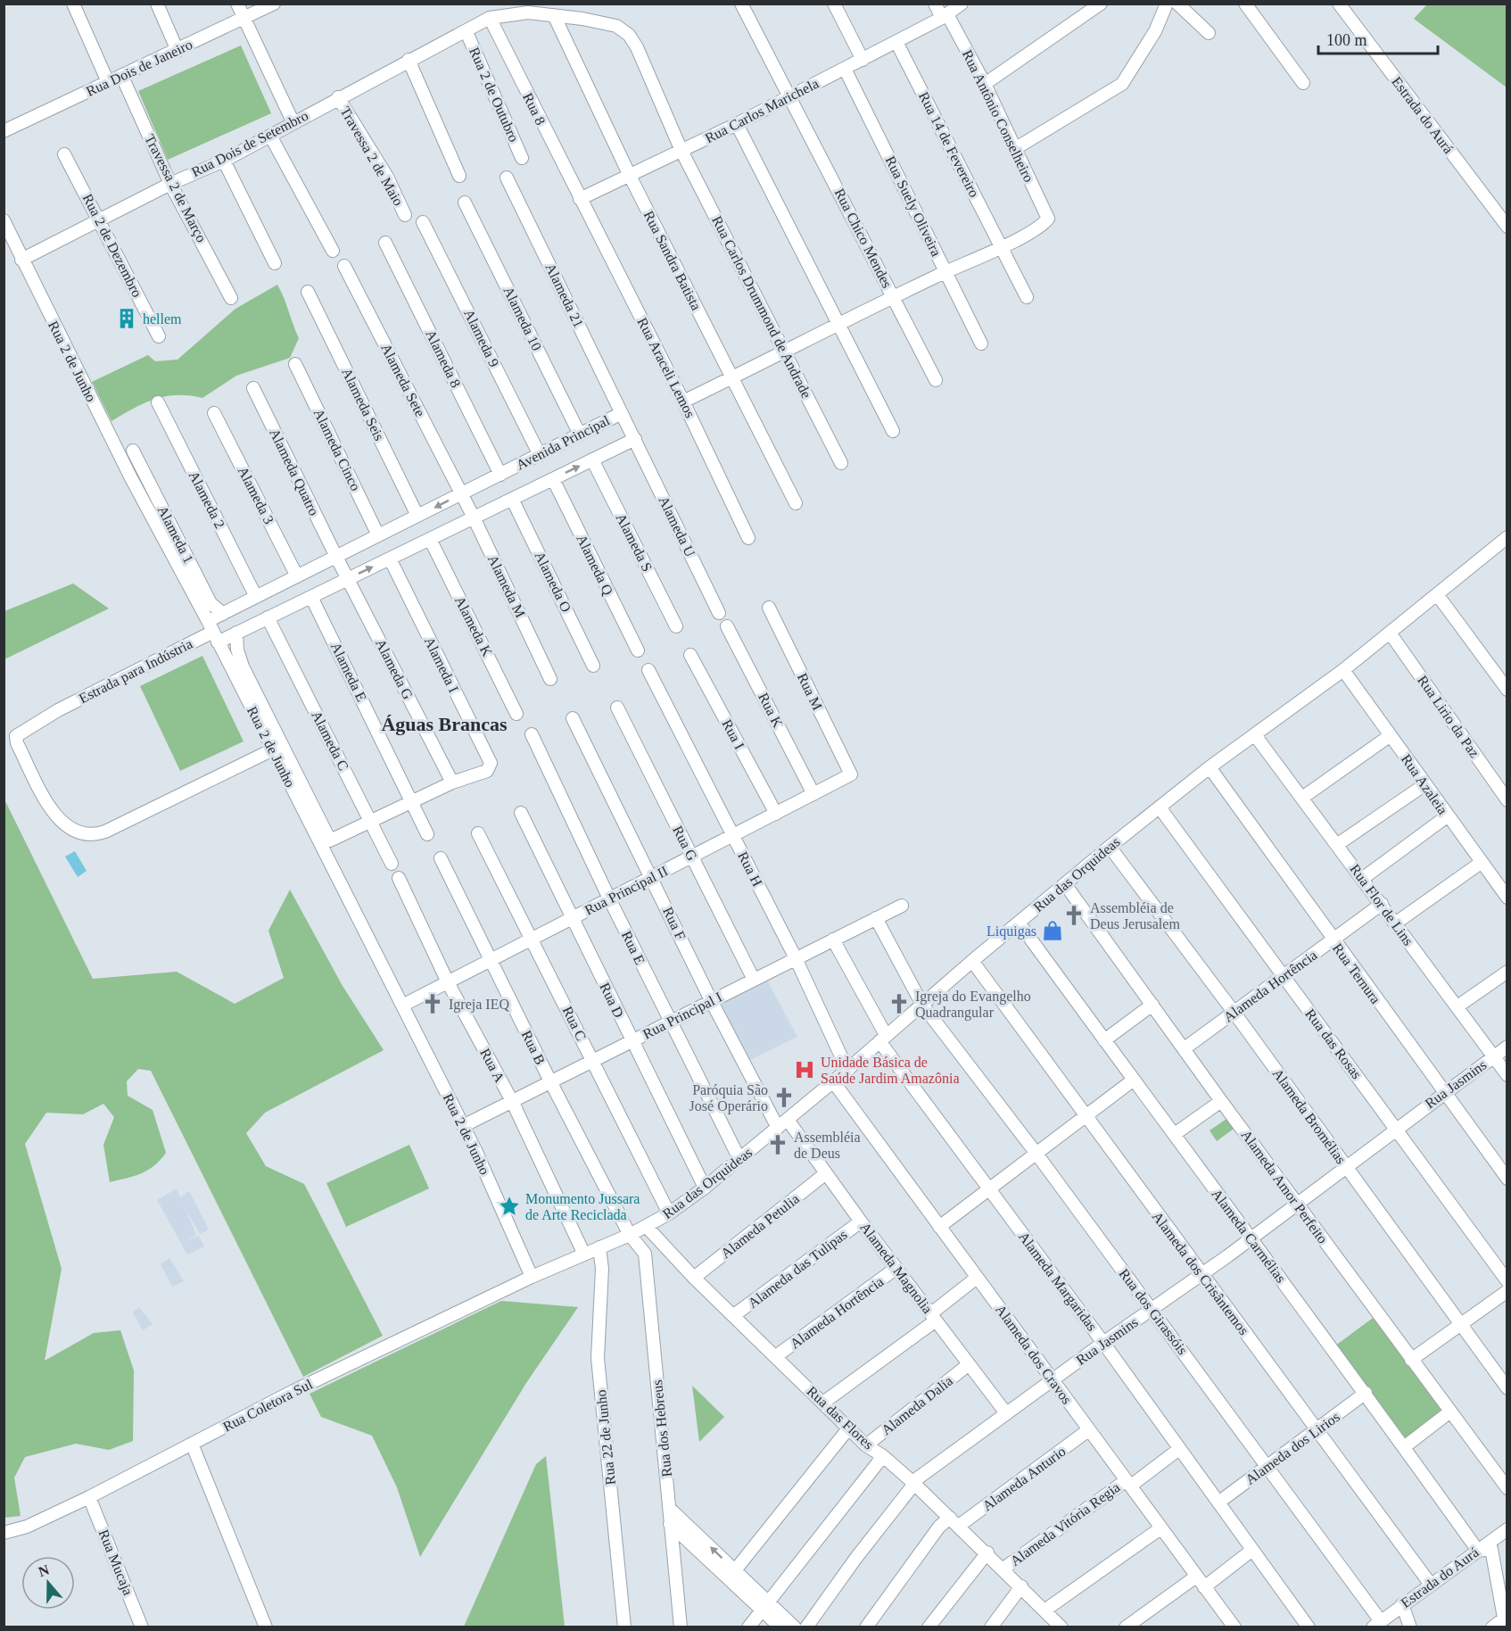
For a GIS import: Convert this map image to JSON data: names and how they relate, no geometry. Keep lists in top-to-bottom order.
{
  "streets": {
    "street": [
      "Rua Dois de Janeiro",
      "Rua 2 de Outubro",
      "Rua 8",
      "Rua Carlos Marichela",
      "Estrada do Aurá",
      "Rua Antônio Conselheiro",
      "Rua Dois de Setembro",
      "Rua 14 de Fevereiro",
      "Travessa 2 de Maio",
      "Travessa 2 de Março",
      "Rua Suely Oliveira",
      "Rua Chico Mendes",
      "Rua 2 de Dezembro",
      "Rua Sandra Batista",
      "Alameda 21",
      "Rua Carlos Drummond de Andrade",
      "Alameda 10",
      "Alameda 9",
      "Alameda 8",
      "Rua 2 de Junho",
      "Rua Araceli Lemos",
      "Alameda Sete",
      "Alameda Seis",
      "Avenida Principal",
      "Alameda Cinco",
      "Alameda Quatro",
      "Alameda 3",
      "Alameda 2",
      "Alameda U",
      "Alameda 1",
      "Alameda S",
      "Alameda Q",
      "Alameda O",
      "Alameda M",
      "Alameda K",
      "Alameda I",
      "Alameda G",
      "Estrada para Indústria",
      "Alameda E",
      "Rua M",
      "Rua K",
      "Rua Lirio da Paz",
      "Rua I",
      "Alameda C",
      "Rua Azaleia",
      "Rua G",
      "Rua H",
      "Rua das Orquideas",
      "Rua Principal II",
      "Rua Flor de Lins",
      "Rua F",
      "Rua E",
      "Rua Ternura",
      "Alameda Hortência",
      "Rua D",
      "Rua Principal I",
      "Rua C",
      "Rua das Rosas",
      "Rua B",
      "Rua A",
      "Rua Jasmins",
      "Alameda Bromélias",
      "Alameda Amor Perfeito",
      "Alameda Petulia",
      "Alameda Carmélias",
      "Alameda Magnolia",
      "Alameda das Tulipas",
      "Alameda dos Crisântemos",
      "Alameda Margaridas",
      "Rua dos Girassóis",
      "Alameda dos Cravos",
      "Rua Coletora Sul",
      "Alameda Dalia",
      "Rua das Flores",
      "Rua dos Hebreus",
      "Rua 22 de Junho",
      "Alameda dos Lirios",
      "Alameda Anturio",
      "Alameda Vitória Regia",
      "Rua Mucaja"
    ]
  },
  "crossings": [
    ["Rua Dois de Janeiro", "Travessa 2 de Março"],
    ["Rua 2 de Outubro", "Rua Dois de Setembro"],
    ["Rua 8", "Rua Carlos Marichela"],
    ["Rua 8", "Rua Dois de Setembro"],
    ["Rua 8", "Rua Araceli Lemos"],
    ["Rua Carlos Marichela", "Rua Antônio Conselheiro"],
    ["Rua Carlos Marichela", "Rua Dois de Setembro"],
    ["Rua Carlos Marichela", "Rua 14 de Fevereiro"],
    ["Rua Carlos Marichela", "Rua Suely Oliveira"],
    ["Rua Carlos Marichela", "Rua Chico Mendes"],
    ["Rua Carlos Marichela", "Rua Sandra Batista"],
    ["Rua Carlos Marichela", "Rua Carlos Drummond de Andrade"],
    ["Rua Carlos Marichela", "Rua Araceli Lemos"],
    ["Estrada do Aurá", "Alameda Carmélias"],
    ["Estrada do Aurá", "Alameda dos Crisântemos"],
    ["Estrada do Aurá", "Rua dos Girassóis"],
    ["Rua Antônio Conselheiro", "Rua 14 de Fevereiro"],
    ["Rua Dois de Setembro", "Travessa 2 de Maio"],
    ["Rua Dois de Setembro", "Travessa 2 de Março"],
    ["Rua Dois de Setembro", "Rua 2 de Dezembro"],
    ["Rua Dois de Setembro", "Rua Sandra Batista"],
    ["Rua Dois de Setembro", "Rua Carlos Drummond de Andrade"],
    ["Rua Dois de Setembro", "Rua 2 de Junho"],
    ["Alameda 21", "Avenida Principal"],
    ["Alameda 10", "Avenida Principal"],
    ["Alameda 9", "Avenida Principal"],
    ["Alameda 8", "Avenida Principal"],
    ["Rua 2 de Junho", "Avenida Principal"],
    ["Rua 2 de Junho", "Estrada para Indústria"],
    ["Rua 2 de Junho", "Rua das Orquideas"],
    ["Rua 2 de Junho", "Rua Principal II"],
    ["Rua 2 de Junho", "Rua Principal I"],
    ["Rua 2 de Junho", "Rua Coletora Sul"],
    ["Alameda Sete", "Avenida Principal"],
    ["Alameda Sete", "Alameda M"],
    ["Alameda Seis", "Avenida Principal"],
    ["Avenida Principal", "Alameda Cinco"],
    ["Avenida Principal", "Alameda Quatro"],
    ["Avenida Principal", "Alameda 3"],
    ["Avenida Principal", "Alameda 2"],
    ["Avenida Principal", "Alameda U"],
    ["Avenida Principal", "Alameda 1"],
    ["Avenida Principal", "Alameda S"],
    ["Avenida Principal", "Alameda Q"],
    ["Avenida Principal", "Alameda O"],
    ["Avenida Principal", "Alameda M"],
    ["Avenida Principal", "Alameda K"],
    ["Avenida Principal", "Alameda I"],
    ["Avenida Principal", "Alameda G"],
    ["Avenida Principal", "Estrada para Indústria"],
    ["Avenida Principal", "Alameda E"],
    ["Avenida Principal", "Alameda C"],
    ["Alameda Quatro", "Alameda G"],
    ["Alameda 1", "Alameda C"],
    ["Alameda I", "Alameda G"],
    ["Rua M", "Rua Principal II"],
    ["Rua K", "Rua Principal II"],
    ["Rua Lirio da Paz", "Rua das Orquideas"],
    ["Rua I", "Rua Principal II"],
    ["Rua Azaleia", "Rua das Orquideas"],
    ["Rua G", "Rua Principal II"],
    ["Rua G", "Rua Principal I"],
    ["Rua H", "Rua das Orquideas"],
    ["Rua H", "Rua Principal II"],
    ["Rua H", "Rua Principal I"],
    ["Rua das Orquideas", "Rua Flor de Lins"],
    ["Rua das Orquideas", "Rua F"],
    ["Rua das Orquideas", "Rua E"],
    ["Rua das Orquideas", "Rua Ternura"],
    ["Rua das Orquideas", "Rua D"],
    ["Rua das Orquideas", "Rua C"],
    ["Rua das Orquideas", "Rua das Rosas"],
    ["Rua das Orquideas", "Rua B"],
    ["Rua das Orquideas", "Rua A"],
    ["Rua das Orquideas", "Alameda Bromélias"],
    ["Rua das Orquideas", "Alameda Amor Perfeito"],
    ["Rua das Orquideas", "Alameda Carmélias"],
    ["Rua das Orquideas", "Alameda Magnolia"],
    ["Rua das Orquideas", "Alameda dos Crisântemos"],
    ["Rua das Orquideas", "Alameda Margaridas"],
    ["Rua das Orquideas", "Rua dos Girassóis"],
    ["Rua das Orquideas", "Alameda dos Cravos"],
    ["Rua das Orquideas", "Rua Coletora Sul"],
    ["Rua das Orquideas", "Rua das Flores"],
    ["Rua das Orquideas", "Rua dos Hebreus"],
    ["Rua das Orquideas", "Rua 22 de Junho"],
    ["Rua Principal II", "Rua F"],
    ["Rua Principal II", "Rua E"],
    ["Rua Principal II", "Rua D"],
    ["Rua Principal II", "Rua C"],
    ["Rua Principal II", "Rua B"],
    ["Rua Principal II", "Rua A"],
    ["Rua Flor de Lins", "Alameda Hortência"],
    ["Rua Flor de Lins", "Rua Jasmins"],
    ["Rua F", "Rua Principal I"],
    ["Rua F", "Alameda Magnolia"],
    ["Rua E", "Rua Principal I"],
    ["Rua Ternura", "Alameda Hortência"],
    ["Rua Ternura", "Rua Jasmins"],
    ["Alameda Hortência", "Rua das Rosas"],
    ["Alameda Hortência", "Alameda Bromélias"],
    ["Alameda Hortência", "Alameda Amor Perfeito"],
    ["Alameda Hortência", "Alameda Magnolia"],
    ["Alameda Hortência", "Rua das Flores"],
    ["Rua D", "Rua Principal I"],
    ["Rua Principal I", "Rua C"],
    ["Rua Principal I", "Rua B"],
    ["Rua Principal I", "Rua A"],
    ["Rua Principal I", "Alameda Margaridas"],
    ["Rua Principal I", "Rua dos Girassóis"],
    ["Rua das Rosas", "Rua Jasmins"],
    ["Rua B", "Rua dos Hebreus"],
    ["Rua Jasmins", "Alameda Bromélias"],
    ["Rua Jasmins", "Alameda Amor Perfeito"],
    ["Rua Jasmins", "Alameda Carmélias"],
    ["Rua Jasmins", "Alameda Magnolia"],
    ["Rua Jasmins", "Alameda dos Crisântemos"],
    ["Rua Jasmins", "Alameda Margaridas"],
    ["Rua Jasmins", "Rua dos Girassóis"],
    ["Rua Jasmins", "Alameda dos Cravos"],
    ["Rua Jasmins", "Rua das Flores"],
    ["Alameda Petulia", "Alameda Magnolia"],
    ["Alameda Petulia", "Rua das Flores"],
    ["Alameda Carmélias", "Alameda dos Lirios"],
    ["Alameda Magnolia", "Alameda das Tulipas"],
    ["Alameda Magnolia", "Alameda Dalia"],
    ["Alameda das Tulipas", "Rua das Flores"],
    ["Alameda dos Crisântemos", "Alameda dos Lirios"],
    ["Alameda Margaridas", "Alameda dos Lirios"],
    ["Alameda Margaridas", "Alameda Vitória Regia"],
    ["Rua dos Girassóis", "Alameda dos Lirios"],
    ["Alameda dos Cravos", "Alameda Anturio"],
    ["Alameda dos Cravos", "Alameda Vitória Regia"],
    ["Rua Coletora Sul", "Rua Mucaja"],
    ["Alameda Dalia", "Rua das Flores"],
    ["Rua das Flores", "Alameda Anturio"],
    ["Rua das Flores", "Alameda Vitória Regia"]
  ],
  "districts": ["Águas Brancas"],
  "places": {
    "building": ["hellem"],
    "church": [
      "Assembléia de Deus Jerusalem",
      "Igreja IEQ",
      "Igreja do Evangelho Quadrangular",
      "Paróquia São José Operário",
      "Assembléia de Deus"
    ],
    "shop": ["Liquigas"],
    "hospital": ["Unidade Básica de Saúde Jardim Amazônia"],
    "place": ["Monumento Jussara de Arte Reciclada"]
  },
  "scale_bar": "100 m",
  "north": "top"
}
